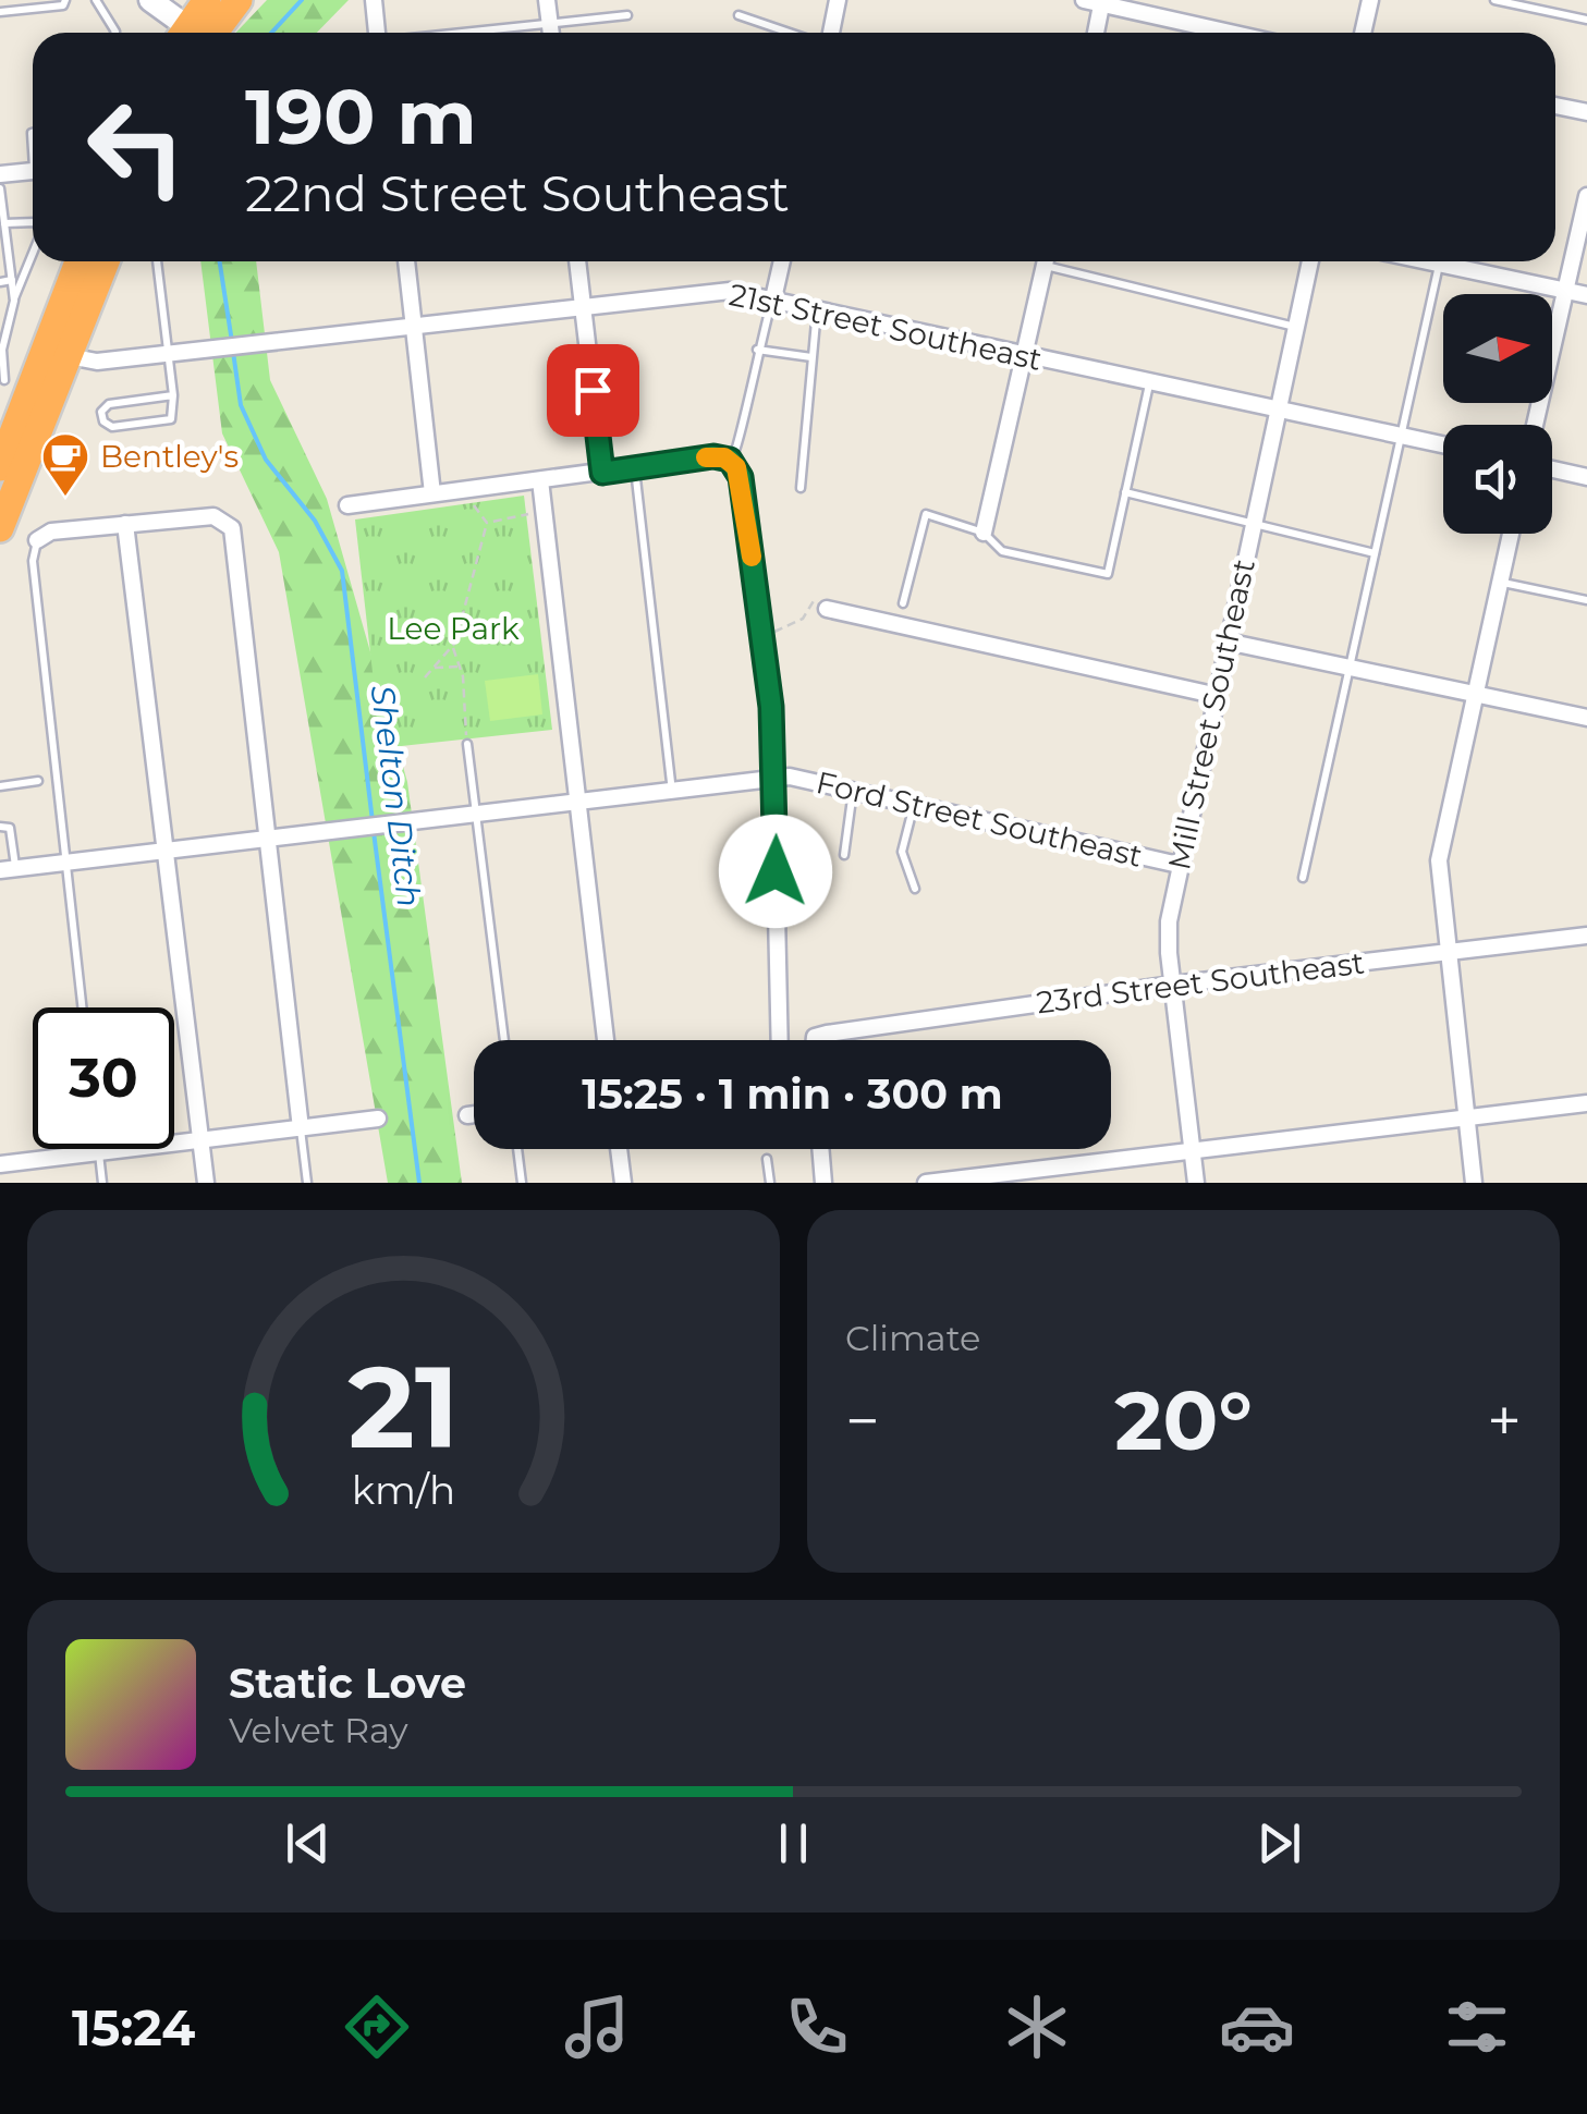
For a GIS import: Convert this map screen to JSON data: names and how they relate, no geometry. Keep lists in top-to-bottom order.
{
  "streets": {
    "street": [
      "21st Street Southeast",
      "Mill Street Southeast",
      "Ford Street Southeast",
      "23rd Street Southeast"
    ]
  },
  "crossings": [
    ["21st Street Southeast", "Mill Street Southeast"],
    ["Mill Street Southeast", "Ford Street Southeast"],
    ["Mill Street Southeast", "23rd Street Southeast"]
  ],
  "water": ["Shelton Ditch"],
  "parks": ["Lee Park"],
  "places": {
    "cafe": ["Bentley's"]
  },
  "north": "right",
  "page": {
    "turn": ["190 m", "22nd Street Southeast"],
    "limit": "30",
    "trip": "15:25 · 1 min · 300 m",
    "tile": "Climate",
    "heat": ["−", "20°", "+"],
    "song": ["Static Love", "Velvet Ray"],
    "tabs": "15:24",
    "gauge": ["21", "km/h"]
  }
}
